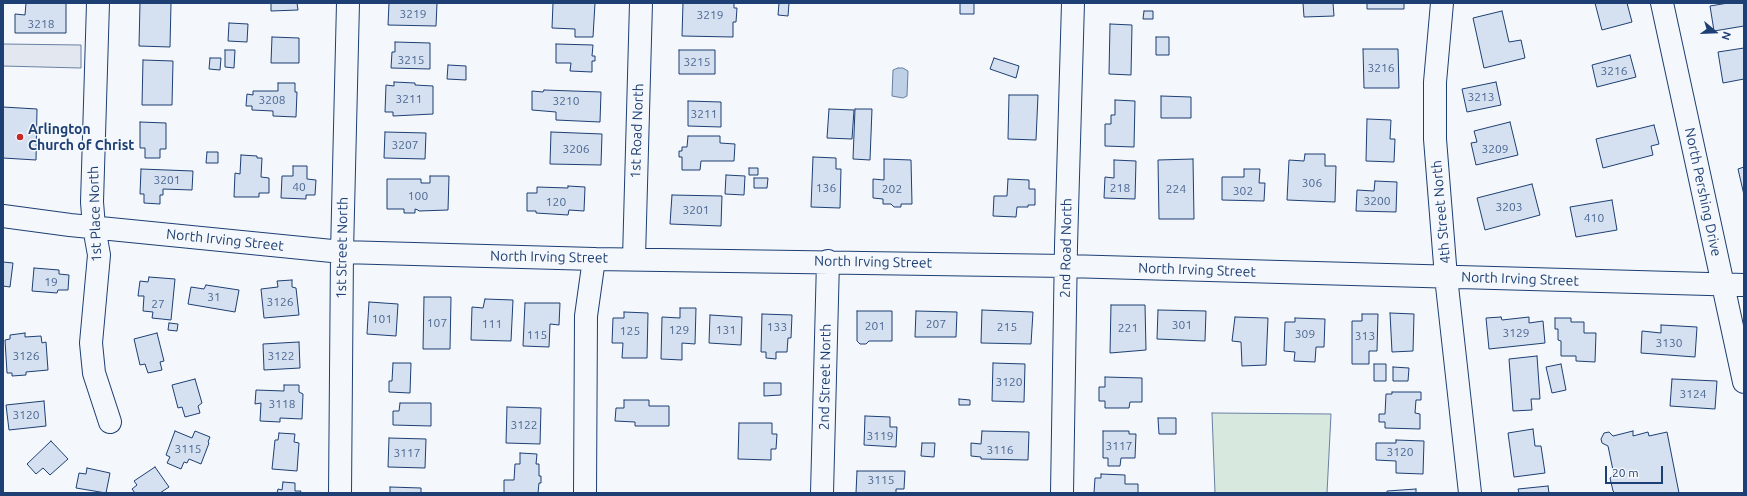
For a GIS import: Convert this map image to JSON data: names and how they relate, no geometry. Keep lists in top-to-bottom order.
{
  "streets": {
    "street": [
      "1st Road North",
      "North Pershing Drive",
      "4th Street North",
      "1st Place North",
      "North Irving Street",
      "1st Street North",
      "2nd Road North",
      "2nd Street North"
    ]
  },
  "crossings": [
    ["1st Road North", "North Irving Street"],
    ["North Pershing Drive", "North Irving Street"],
    ["4th Street North", "North Irving Street"],
    ["1st Place North", "North Irving Street"],
    ["North Irving Street", "1st Street North"],
    ["North Irving Street", "2nd Road North"],
    ["North Irving Street", "2nd Street North"]
  ],
  "places": ["Arlington Church of Christ"],
  "house_numbers": [
    "3219",
    "3219",
    "3218",
    "3215",
    "3215",
    "3216",
    "3216",
    "3213",
    "3211",
    "3208",
    "3210",
    "3211",
    "3207",
    "3206",
    "3209",
    "3201",
    "306",
    "40",
    "136",
    "218",
    "202",
    "224",
    "302",
    "100",
    "3200",
    "120",
    "3203",
    "3201",
    "410",
    "19",
    "31",
    "3126",
    "27",
    "101",
    "107",
    "111",
    "207",
    "301",
    "201",
    "133",
    "215",
    "221",
    "129",
    "131",
    "125",
    "3129",
    "309",
    "115",
    "313",
    "3130",
    "3126",
    "3122",
    "3120",
    "3124",
    "3118",
    "3120",
    "3122",
    "3119",
    "3117",
    "3115",
    "3116",
    "3120",
    "3117",
    "3115"
  ],
  "scale_bar": "20 m",
  "north": "right"
}
